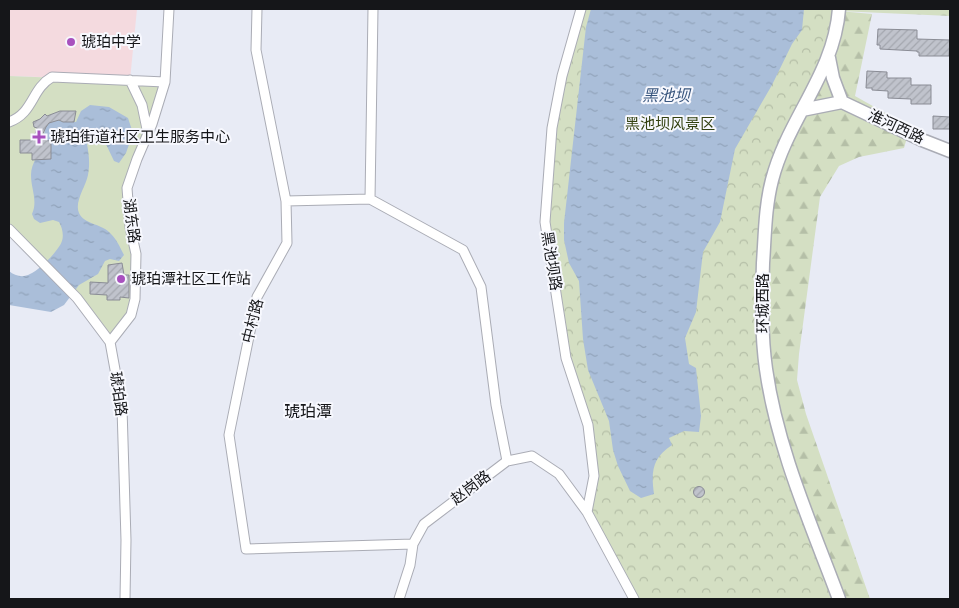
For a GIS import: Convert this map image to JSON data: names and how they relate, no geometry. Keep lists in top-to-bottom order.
{
  "streets": {
    "street": [
      "淮河西路",
      "湖东路",
      "黑池坝路",
      "环城西路",
      "中村路",
      "琥珀路",
      "赵岗路"
    ]
  },
  "crossings": [
    ["湖东路", "琥珀路"],
    ["黑池坝路", "赵岗路"],
    ["中村路", "赵岗路"]
  ],
  "districts": ["琥珀潭"],
  "water": ["黑池坝"],
  "parks": ["黑池坝风景区"],
  "places": {
    "other": ["琥珀中学", "琥珀潭社区工作站"],
    "health": ["琥珀街道社区卫生服务中心"]
  }
}
